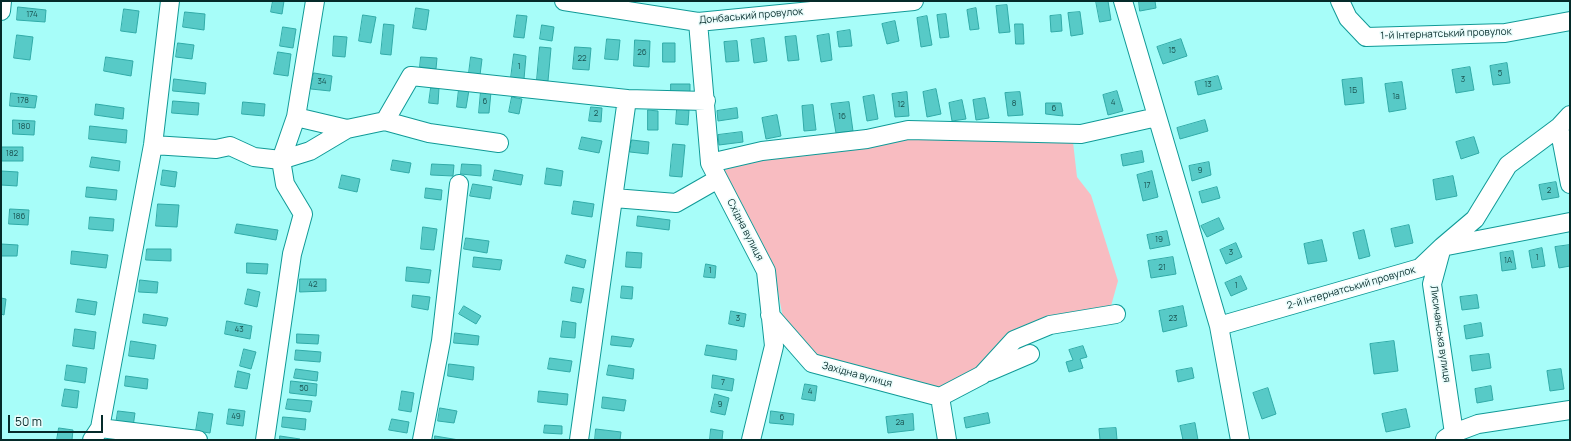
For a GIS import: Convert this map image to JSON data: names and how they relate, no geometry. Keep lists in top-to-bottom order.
{
  "streets": {
    "street": [
      "Донбаський провулок",
      "1-й Інтернатський провулок",
      "Східна вулиця",
      "2-й Інтернатський провулок",
      "Лисичанська вулиця",
      "Західна вулиця"
    ]
  },
  "crossings": [
    ["Донбаський провулок", "Східна вулиця"],
    ["Східна вулиця", "Західна вулиця"],
    ["2-й Інтернатський провулок", "Лисичанська вулиця"]
  ],
  "house_numbers": [
    "174",
    "15",
    "26",
    "22",
    "1",
    "5",
    "3",
    "34",
    "13",
    "1Б",
    "1а",
    "178",
    "6",
    "4",
    "8",
    "12",
    "6",
    "2",
    "16",
    "180",
    "182",
    "9",
    "17",
    "2",
    "186",
    "19",
    "3",
    "1",
    "1А",
    "21",
    "1",
    "42",
    "1",
    "3",
    "23",
    "43",
    "7",
    "50",
    "4",
    "9",
    "49",
    "6",
    "2а"
  ],
  "scale_bar": "50 m"
}
